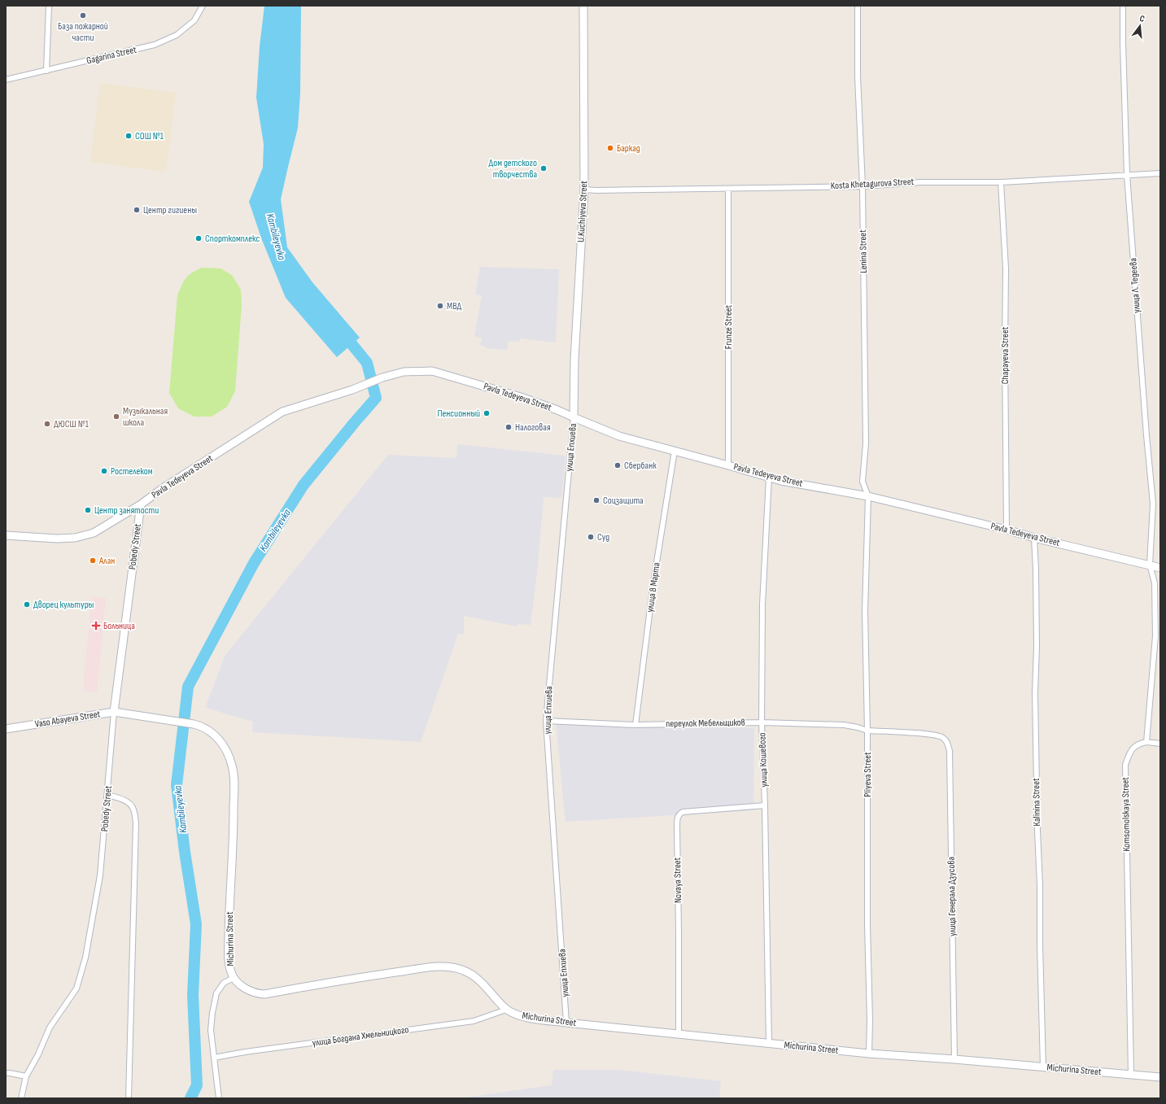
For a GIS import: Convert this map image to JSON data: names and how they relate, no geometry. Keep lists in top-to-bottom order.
{
  "streets": {
    "street": [
      "Gagarina Street",
      "Kosta Khetagurova Street",
      "U.Kuchiyeva Street",
      "Lenina Street",
      "улица Л. Тедеева",
      "Frunze Street",
      "Chapayeva Street",
      "Pavla Tedeyeva Street",
      "улица Епхиева",
      "Pobedy Street",
      "улица 8 Марта",
      "Vaso Abayeva Street",
      "переулок Мебельщиков",
      "улица Кошевого",
      "Pliyeva Street",
      "Kalinina Street",
      "Komsomolskaya Street",
      "Novaya Street",
      "улица Генерала Дзусова",
      "Michurina Street",
      "улица Богдана Хмельницкого"
    ]
  },
  "crossings": [
    ["Kosta Khetagurova Street", "U.Kuchiyeva Street"],
    ["Kosta Khetagurova Street", "Lenina Street"],
    ["Kosta Khetagurova Street", "улица Л. Тедеева"],
    ["Kosta Khetagurova Street", "Frunze Street"],
    ["Kosta Khetagurova Street", "Chapayeva Street"],
    ["U.Kuchiyeva Street", "Pavla Tedeyeva Street"],
    ["U.Kuchiyeva Street", "улица Епхиева"],
    ["Lenina Street", "Pavla Tedeyeva Street"],
    ["Lenina Street", "Pliyeva Street"],
    ["улица Л. Тедеева", "Pavla Tedeyeva Street"],
    ["Frunze Street", "Pavla Tedeyeva Street"],
    ["Chapayeva Street", "Pavla Tedeyeva Street"],
    ["Pavla Tedeyeva Street", "улица Епхиева"],
    ["Pavla Tedeyeva Street", "Pobedy Street"],
    ["Pavla Tedeyeva Street", "улица 8 Марта"],
    ["Pavla Tedeyeva Street", "улица Кошевого"],
    ["Pavla Tedeyeva Street", "Pliyeva Street"],
    ["Pavla Tedeyeva Street", "Kalinina Street"],
    ["улица Епхиева", "переулок Мебельщиков"],
    ["улица Епхиева", "Michurina Street"],
    ["Pobedy Street", "Vaso Abayeva Street"],
    ["улица 8 Марта", "переулок Мебельщиков"],
    ["Vaso Abayeva Street", "Michurina Street"],
    ["переулок Мебельщиков", "улица Кошевого"],
    ["переулок Мебельщиков", "Pliyeva Street"],
    ["переулок Мебельщиков", "улица Генерала Дзусова"],
    ["улица Кошевого", "Novaya Street"],
    ["улица Кошевого", "Michurina Street"],
    ["Pliyeva Street", "Michurina Street"],
    ["Kalinina Street", "Michurina Street"],
    ["Komsomolskaya Street", "Michurina Street"],
    ["Novaya Street", "Michurina Street"],
    ["улица Генерала Дзусова", "Michurina Street"],
    ["Michurina Street", "улица Богдана Хмельницкого"]
  ],
  "water": ["Kambileyevka"],
  "places": {
    "other": [
      "База пожарной части",
      "СОШ №1",
      "Баркад",
      "Дом детского творчества",
      "Центр гигиены",
      "Спорткомплекс",
      "МВД",
      "Пенсионный",
      "Музыкальная школа",
      "ДЮСШ №1",
      "Налоговая",
      "Сбербанк",
      "Ростелеком",
      "Соцзащита",
      "Центр занятости",
      "Суд",
      "Алан",
      "Дворец культуры"
    ],
    "health": ["Больница"]
  },
  "north": "top"
}
